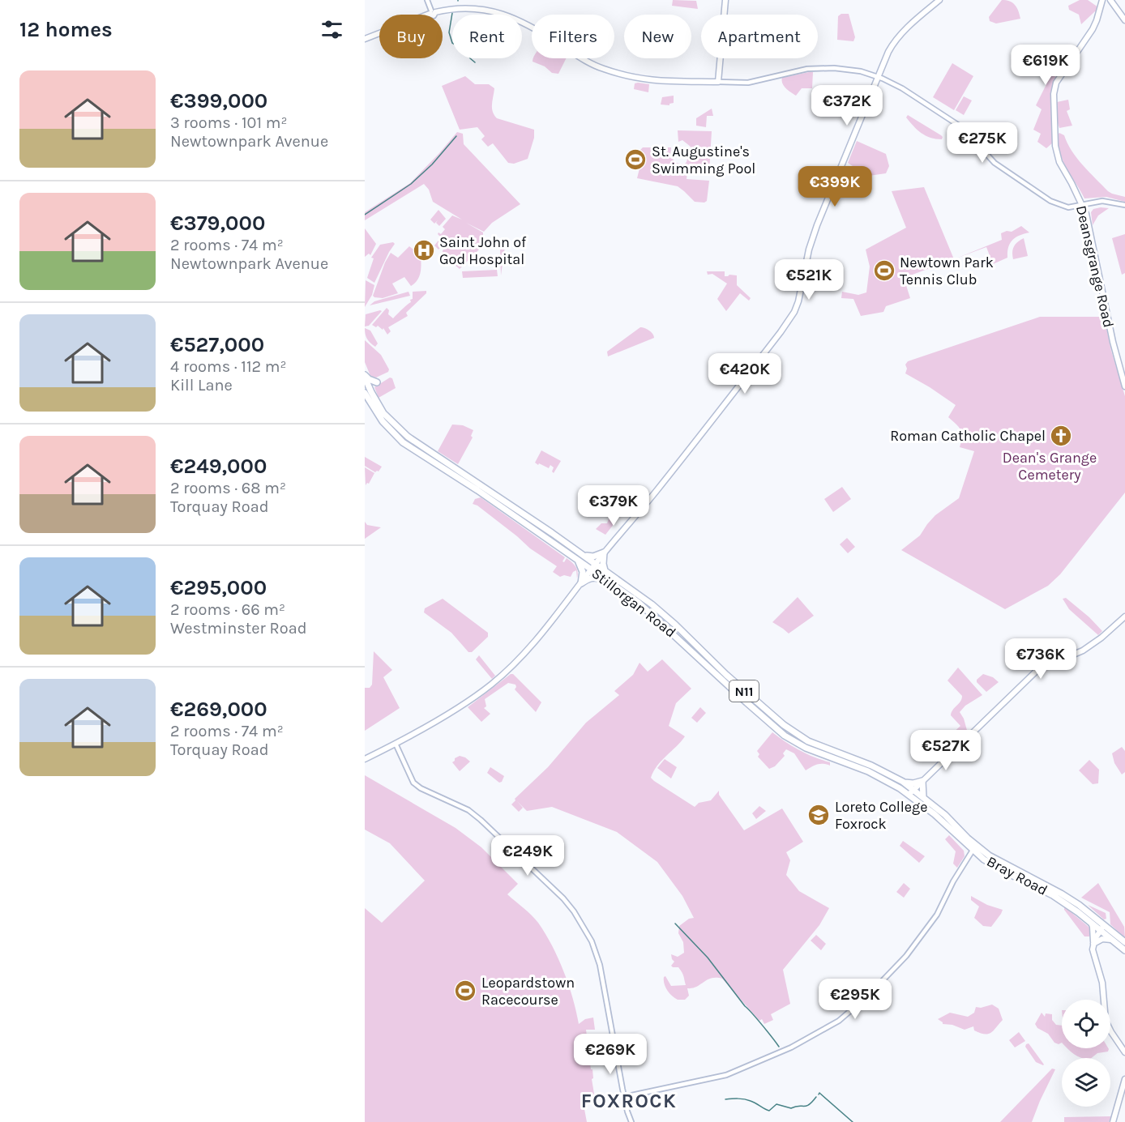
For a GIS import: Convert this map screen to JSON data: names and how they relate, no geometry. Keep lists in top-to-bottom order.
{
  "streets": {
    "highway": ["Stillorgan Road", "N11", "Bray Road"],
    "main road": ["Deansgrange Road"]
  },
  "crossings": [
    ["Stillorgan Road", "Bray Road"]
  ],
  "districts": ["FOXROCK"],
  "parks": ["Dean's Grange Cemetery"],
  "places": {
    "sports": ["St. Augustine's Swimming Pool", "Newtown Park Tennis Club", "Leopardstown Racecourse"],
    "hospital": ["Saint John of God Hospital"],
    "church": ["Roman Catholic Chapel"],
    "school or university": ["Loreto College Foxrock"]
  },
  "page": {
    "heading": "12 homes",
    "chip": [
      "Buy",
      "Rent",
      "Filters",
      "New",
      "Apartment"
    ],
    "price": [
      "€619K",
      "€372K",
      "€275K",
      "€399K",
      "€521K",
      "€420K",
      "€379K",
      "€736K",
      "€527K",
      "€249K",
      "€295K",
      "€269K"
    ],
    "list": [
      {
        "name": "€399,000",
        "note": "3 rooms · 101 m² · Newtownpark Avenue"
      },
      {
        "name": "€379,000",
        "note": "2 rooms · 74 m² · Newtownpark Avenue"
      },
      {
        "name": "€527,000",
        "note": "4 rooms · 112 m² · Kill Lane"
      },
      {
        "name": "€249,000",
        "note": "2 rooms · 68 m² · Torquay Road"
      },
      {
        "name": "€295,000",
        "note": "2 rooms · 66 m² · Westminster Road"
      },
      {
        "name": "€269,000",
        "note": "2 rooms · 74 m² · Torquay Road"
      }
    ]
  }
}
